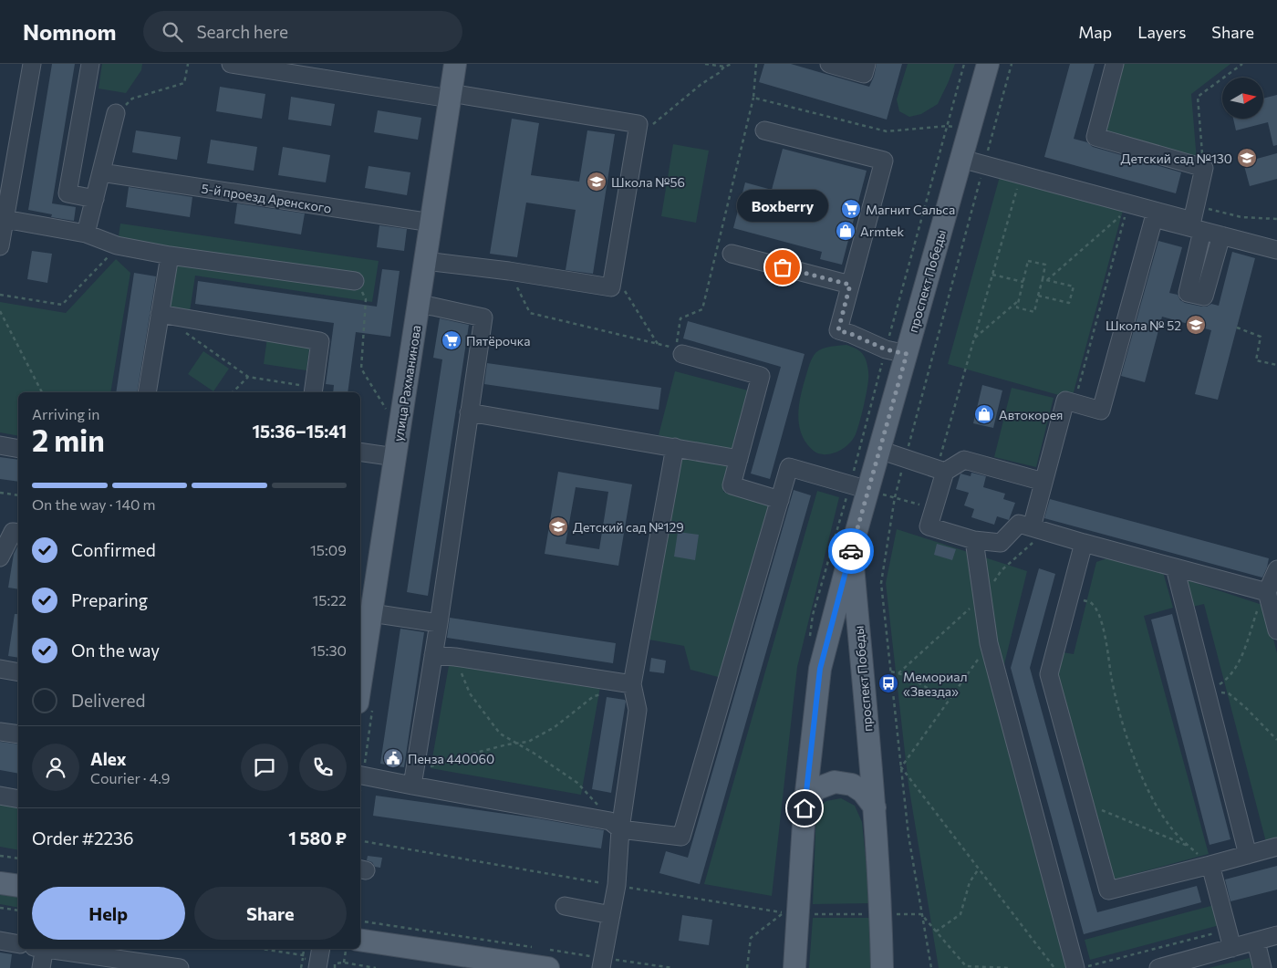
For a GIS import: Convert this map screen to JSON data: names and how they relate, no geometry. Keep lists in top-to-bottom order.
{
  "streets": {
    "main road": ["проспект Победы", "улица Рахманинова"],
    "street": ["5-й проезд Аренского"]
  },
  "crossings": [
    ["5-й проезд Аренского", "улица Рахманинова"]
  ],
  "places": {
    "school or university": [
      "Детский сад №130",
      "Школа №56",
      "Школа № 52",
      "Детский сад №129"
    ],
    "supermarket": ["Магнит Сальса", "Пятёрочка"],
    "shop": ["Armtek", "Автокорея"],
    "other": ["Boxberry"],
    "bus stop": ["Мемориал «Звезда»"],
    "public building": ["Пенза 440060"]
  },
  "north": "right",
  "page": {
    "header": "Nomnom",
    "search": "Search here",
    "nav": ["Map", "Layers", "Share"],
    "bubble": "Boxberry",
    "heading": ["2 min", "Arriving in", "15:36–15:41"],
    "panel": [
      "Alex",
      "Courier · 4.9",
      "Order #2236",
      "1 580 ₽"
    ],
    "bar": "On the way · 140 m",
    "list": [
      ["Confirmed", "15:09"],
      ["Preparing", "15:22"],
      ["On the way", "15:30"],
      "Delivered"
    ],
    "buttons": ["Help", "Share"]
  }
}
